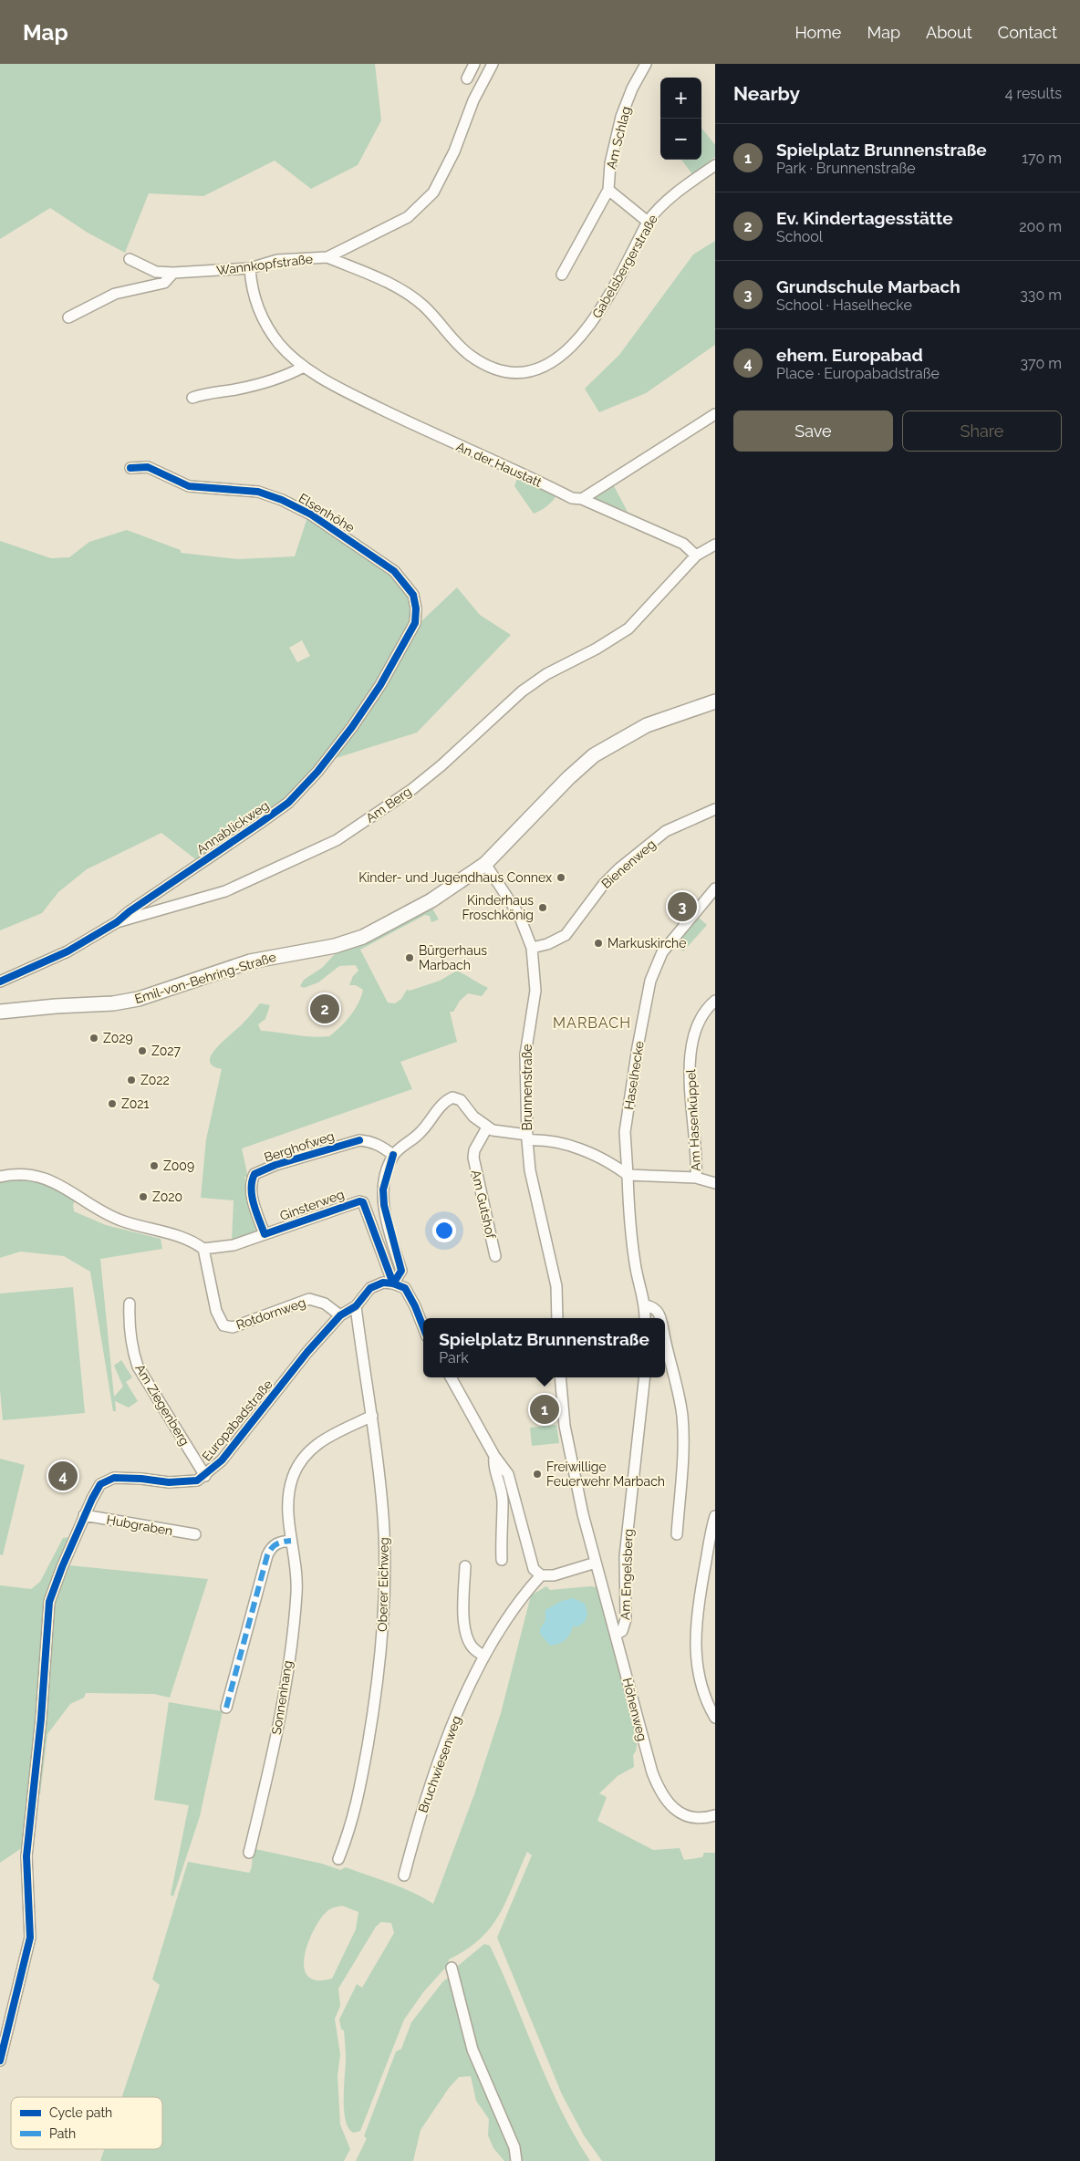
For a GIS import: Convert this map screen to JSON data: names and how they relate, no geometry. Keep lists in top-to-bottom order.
{
  "streets": {
    "main road": ["Emil-von-Behring-Straße"],
    "street": [
      "Am Schlag",
      "Wannkopfstraße",
      "Gabelsbergerstraße",
      "An der Haustatt",
      "Elsenhöhe",
      "Am Berg",
      "Annablickweg",
      "Bienenweg",
      "Haselhecke",
      "Brunnenstraße",
      "Am Hasenküppel",
      "Berghofweg",
      "Am Gutshof",
      "Ginsterweg",
      "Rotdornweg",
      "Am Ziegenberg",
      "Europabadstraße",
      "Hubgraben",
      "Am Engelsberg",
      "Oberer Eichweg",
      "Sonnenhang",
      "Höhenweg",
      "Bruchwiesenweg"
    ]
  },
  "crossings": [
    ["Wannkopfstraße", "Gabelsbergerstraße"],
    ["Wannkopfstraße", "An der Haustatt"],
    ["An der Haustatt", "Am Berg"],
    ["Elsenhöhe", "Annablickweg"],
    ["Am Berg", "Annablickweg"],
    ["Bienenweg", "Brunnenstraße"],
    ["Emil-von-Behring-Straße", "Brunnenstraße"],
    ["Haselhecke", "Am Hasenküppel"],
    ["Berghofweg", "Ginsterweg"],
    ["Ginsterweg", "Rotdornweg"],
    ["Rotdornweg", "Europabadstraße"],
    ["Am Ziegenberg", "Europabadstraße"],
    ["Europabadstraße", "Hubgraben"],
    ["Europabadstraße", "Oberer Eichweg"],
    ["Am Engelsberg", "Höhenweg"],
    ["Oberer Eichweg", "Sonnenhang"]
  ],
  "districts": ["MARBACH"],
  "places": [
    "Kinder- und Jugendhaus Connex",
    "Kinderhaus Froschkönig",
    "Markuskirche",
    "Bürgerhaus Marbach",
    "Z029",
    "Z027",
    "Z022",
    "Z021",
    "Z009",
    "Z020",
    "Freiwillige Feuerwehr Marbach"
  ],
  "legend": ["Cycle path", "Path"],
  "page": {
    "header": "Map",
    "nav": [
      "Home",
      "Map",
      "About",
      "Contact"
    ],
    "heading": ["Nearby", "4 results"],
    "map_buttons": ["+", "−"],
    "list": [
      {
        "mark": "1",
        "name": "Spielplatz Brunnenstraße",
        "note": "Park · Brunnenstraße",
        "value": "170 m"
      },
      {
        "mark": "2",
        "name": "Ev. Kindertagesstätte",
        "note": "School",
        "value": "200 m"
      },
      {
        "mark": "3",
        "name": "Grundschule Marbach",
        "note": "School · Haselhecke",
        "value": "330 m"
      },
      {
        "mark": "4",
        "name": "ehem. Europabad",
        "note": "Place · Europabadstraße",
        "value": "370 m"
      }
    ],
    "buttons": ["Save", "Share"],
    "pins": [
      "3",
      "2",
      "1",
      "4"
    ],
    "popup": ["Spielplatz Brunnenstraße", "Park"]
  }
}
